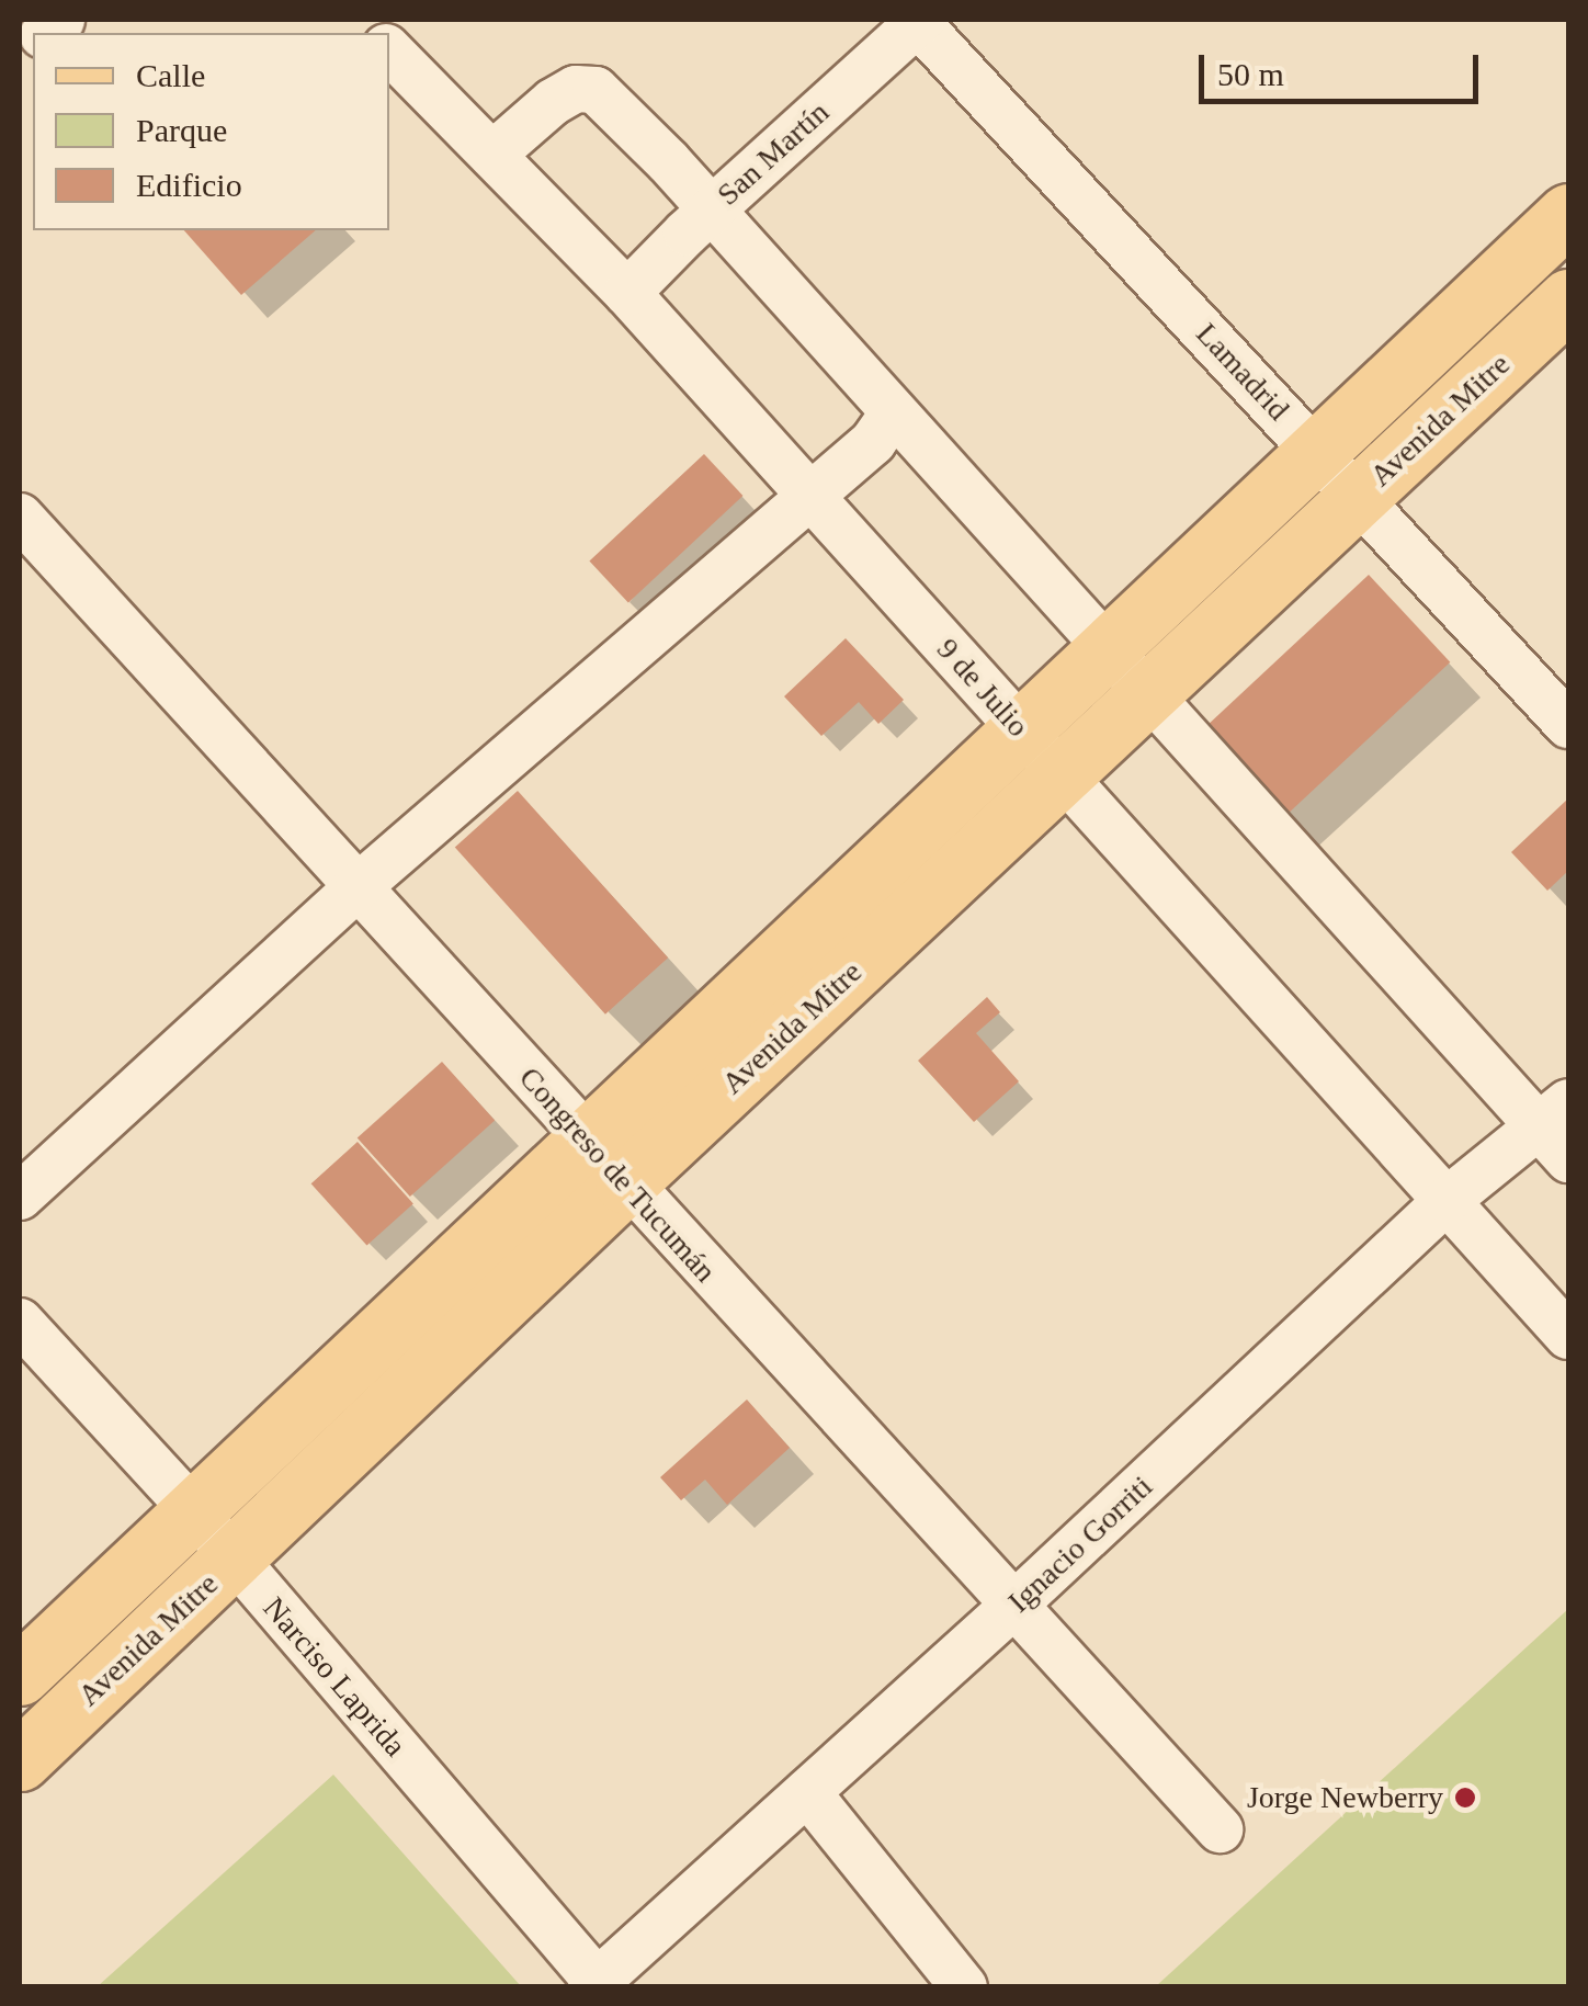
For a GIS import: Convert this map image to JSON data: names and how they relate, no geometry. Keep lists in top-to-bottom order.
{
  "streets": {
    "main road": ["Avenida Mitre"],
    "street": [
      "San Martín",
      "Lamadrid",
      "9 de Julio",
      "Congreso de Tucumán",
      "Ignacio Gorriti",
      "Narciso Laprida"
    ]
  },
  "crossings": [
    ["San Martín", "Lamadrid"],
    ["San Martín", "9 de Julio"],
    ["Lamadrid", "Avenida Mitre"],
    ["Avenida Mitre", "9 de Julio"],
    ["Avenida Mitre", "Congreso de Tucumán"],
    ["Avenida Mitre", "Narciso Laprida"],
    ["9 de Julio", "Ignacio Gorriti"],
    ["Congreso de Tucumán", "Ignacio Gorriti"],
    ["Ignacio Gorriti", "Narciso Laprida"]
  ],
  "places": ["Jorge Newberry"],
  "legend": ["Calle", "Parque", "Edificio"],
  "scale_bar": "50 m"
}
